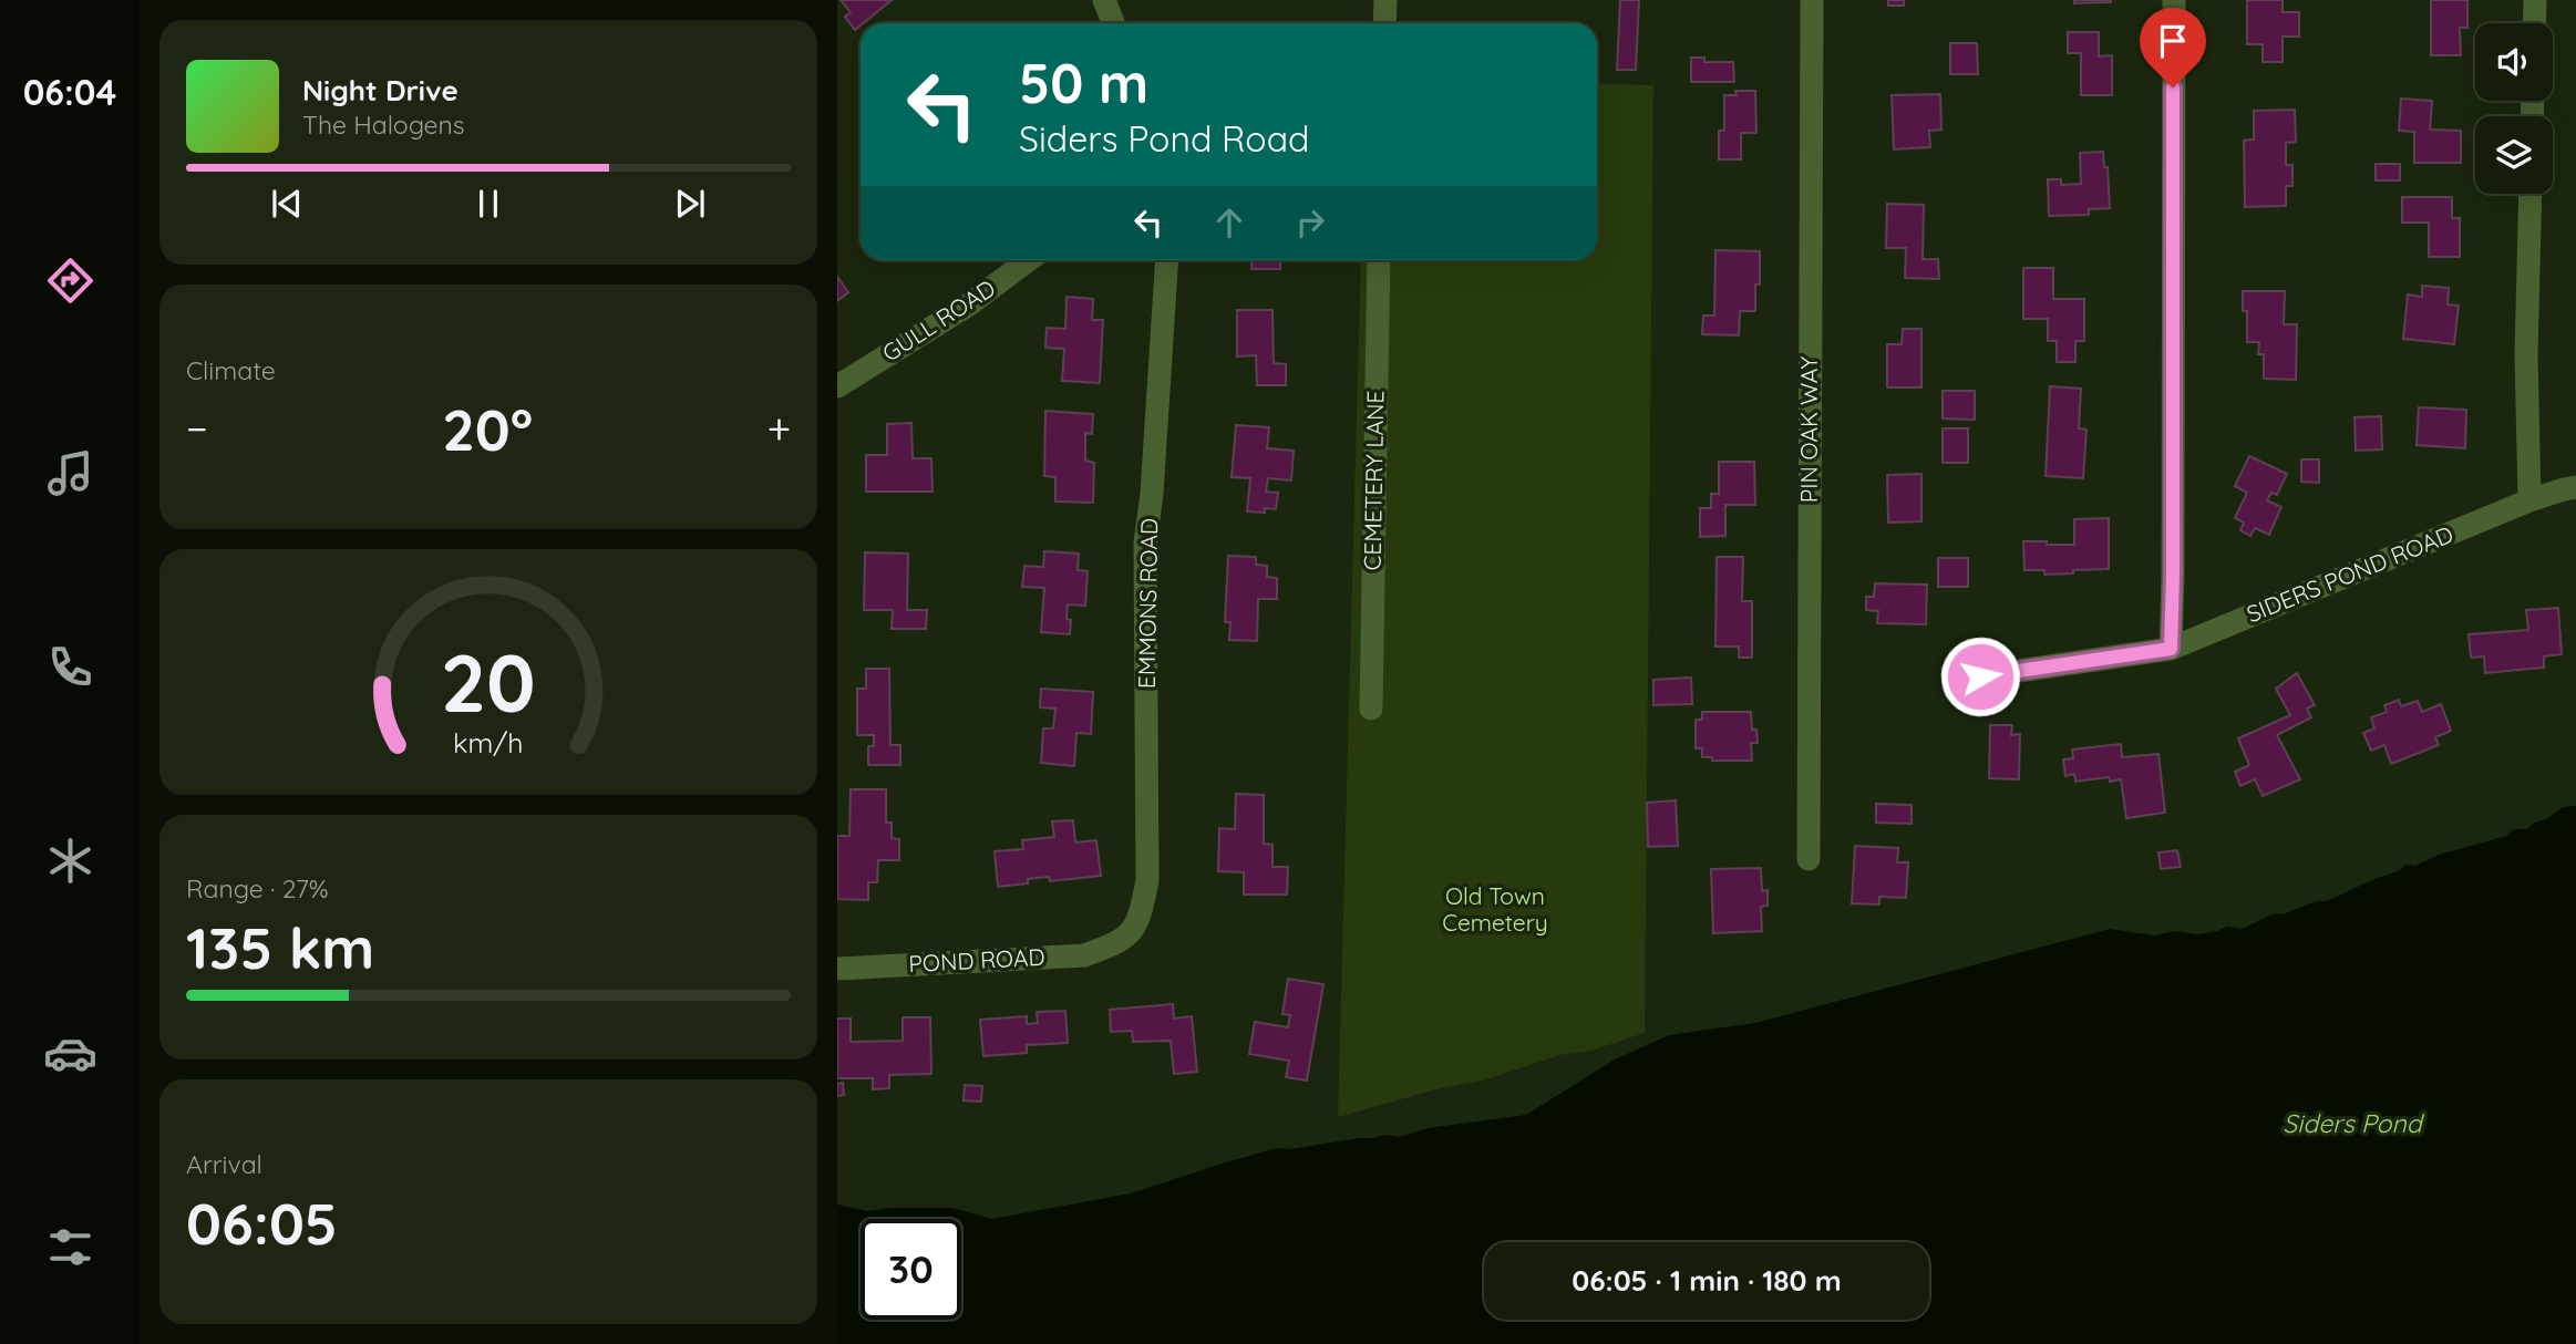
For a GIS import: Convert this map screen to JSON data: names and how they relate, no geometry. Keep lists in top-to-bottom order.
{
  "streets": {
    "street": [
      "GULL ROAD",
      "PIN OAK WAY",
      "CEMETERY LANE",
      "SIDERS POND ROAD",
      "EMMONS ROAD",
      "POND ROAD"
    ]
  },
  "crossings": [
    ["EMMONS ROAD", "POND ROAD"]
  ],
  "water": ["Siders Pond"],
  "parks": ["Old Town Cemetery"],
  "page": {
    "tabs": "06:04",
    "turn": ["50 m", "Siders Pond Road"],
    "song": ["Night Drive", "The Halogens"],
    "tile": [
      "Climate",
      ["Range · 27%", "135 km"],
      ["Arrival", "06:05"]
    ],
    "heat": ["−", "20°", "+"],
    "limit": "30",
    "trip": "06:05 · 1 min · 180 m",
    "gauge": ["20", "km/h"]
  }
}
